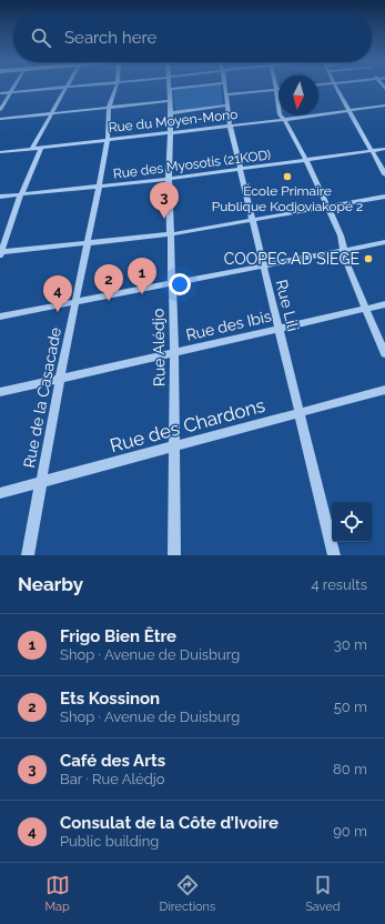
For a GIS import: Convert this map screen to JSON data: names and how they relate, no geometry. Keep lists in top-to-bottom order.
{
  "streets": {
    "street": [
      "Rue du Moyen-Mono",
      "Rue des Myosotis (21KOD)",
      "Rue Lili",
      "Rue des Ibis",
      "Rue Alédjo",
      "Rue de la Casacade",
      "Rue des Chardons"
    ]
  },
  "crossings": [
    ["Rue du Moyen-Mono", "Rue Lili"],
    ["Rue du Moyen-Mono", "Rue Alédjo"],
    ["Rue du Moyen-Mono", "Rue de la Casacade"],
    ["Rue des Myosotis (21KOD)", "Rue Lili"],
    ["Rue des Myosotis (21KOD)", "Rue Alédjo"],
    ["Rue des Myosotis (21KOD)", "Rue de la Casacade"],
    ["Rue Lili", "Rue des Ibis"],
    ["Rue Lili", "Rue des Chardons"],
    ["Rue des Ibis", "Rue Alédjo"],
    ["Rue des Ibis", "Rue de la Casacade"],
    ["Rue Alédjo", "Rue des Chardons"],
    ["Rue de la Casacade", "Rue des Chardons"]
  ],
  "places": ["École Primaire Publique Kodjoviakopé 2", "COOPEC AD SIEGE"],
  "north": "bottom",
  "page": {
    "search": "Search here",
    "pins": [
      "3",
      "1",
      "2",
      "4"
    ],
    "heading": ["Nearby", "4 results"],
    "list": [
      {
        "mark": "1",
        "name": "Frigo Bien Être",
        "note": "Shop · Avenue de Duisburg",
        "value": "30 m"
      },
      {
        "mark": "2",
        "name": "Ets Kossinon",
        "note": "Shop · Avenue de Duisburg",
        "value": "50 m"
      },
      {
        "mark": "3",
        "name": "Café des Arts",
        "note": "Bar · Rue Alédjo",
        "value": "80 m"
      },
      {
        "mark": "4",
        "name": "Consulat de la Côte d’Ivoire",
        "note": "Public building",
        "value": "90 m"
      }
    ],
    "nav": ["Map", "Directions", "Saved"]
  }
}
